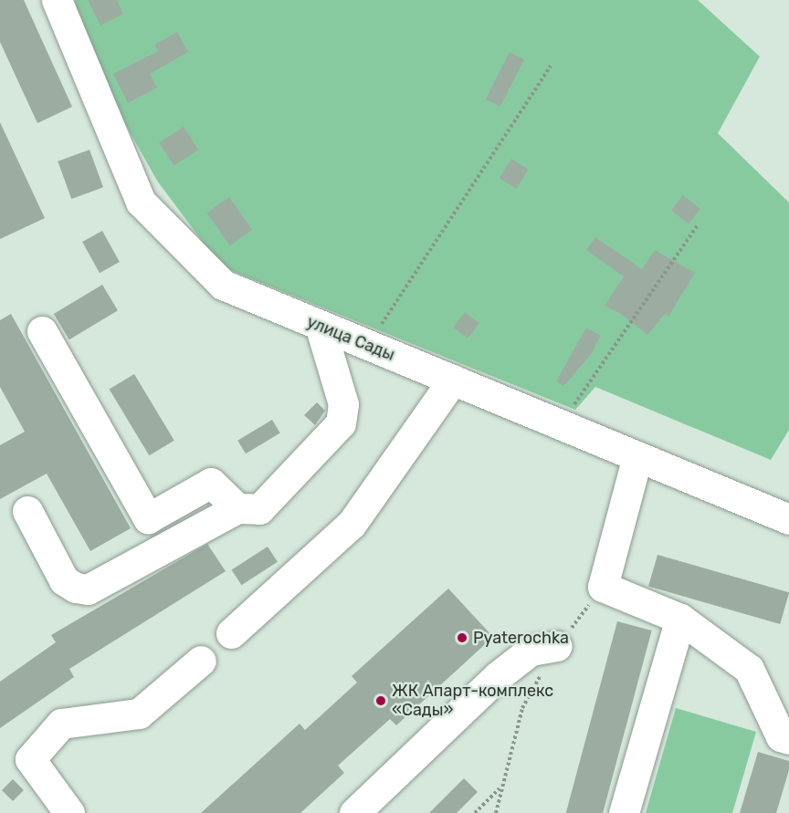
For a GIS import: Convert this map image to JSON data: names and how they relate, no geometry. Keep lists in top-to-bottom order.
{
  "streets": {
    "street": ["улица Сады"]
  },
  "places": ["Pyaterochka", "ЖК Апарт-комплекс «Сады»"]
}
